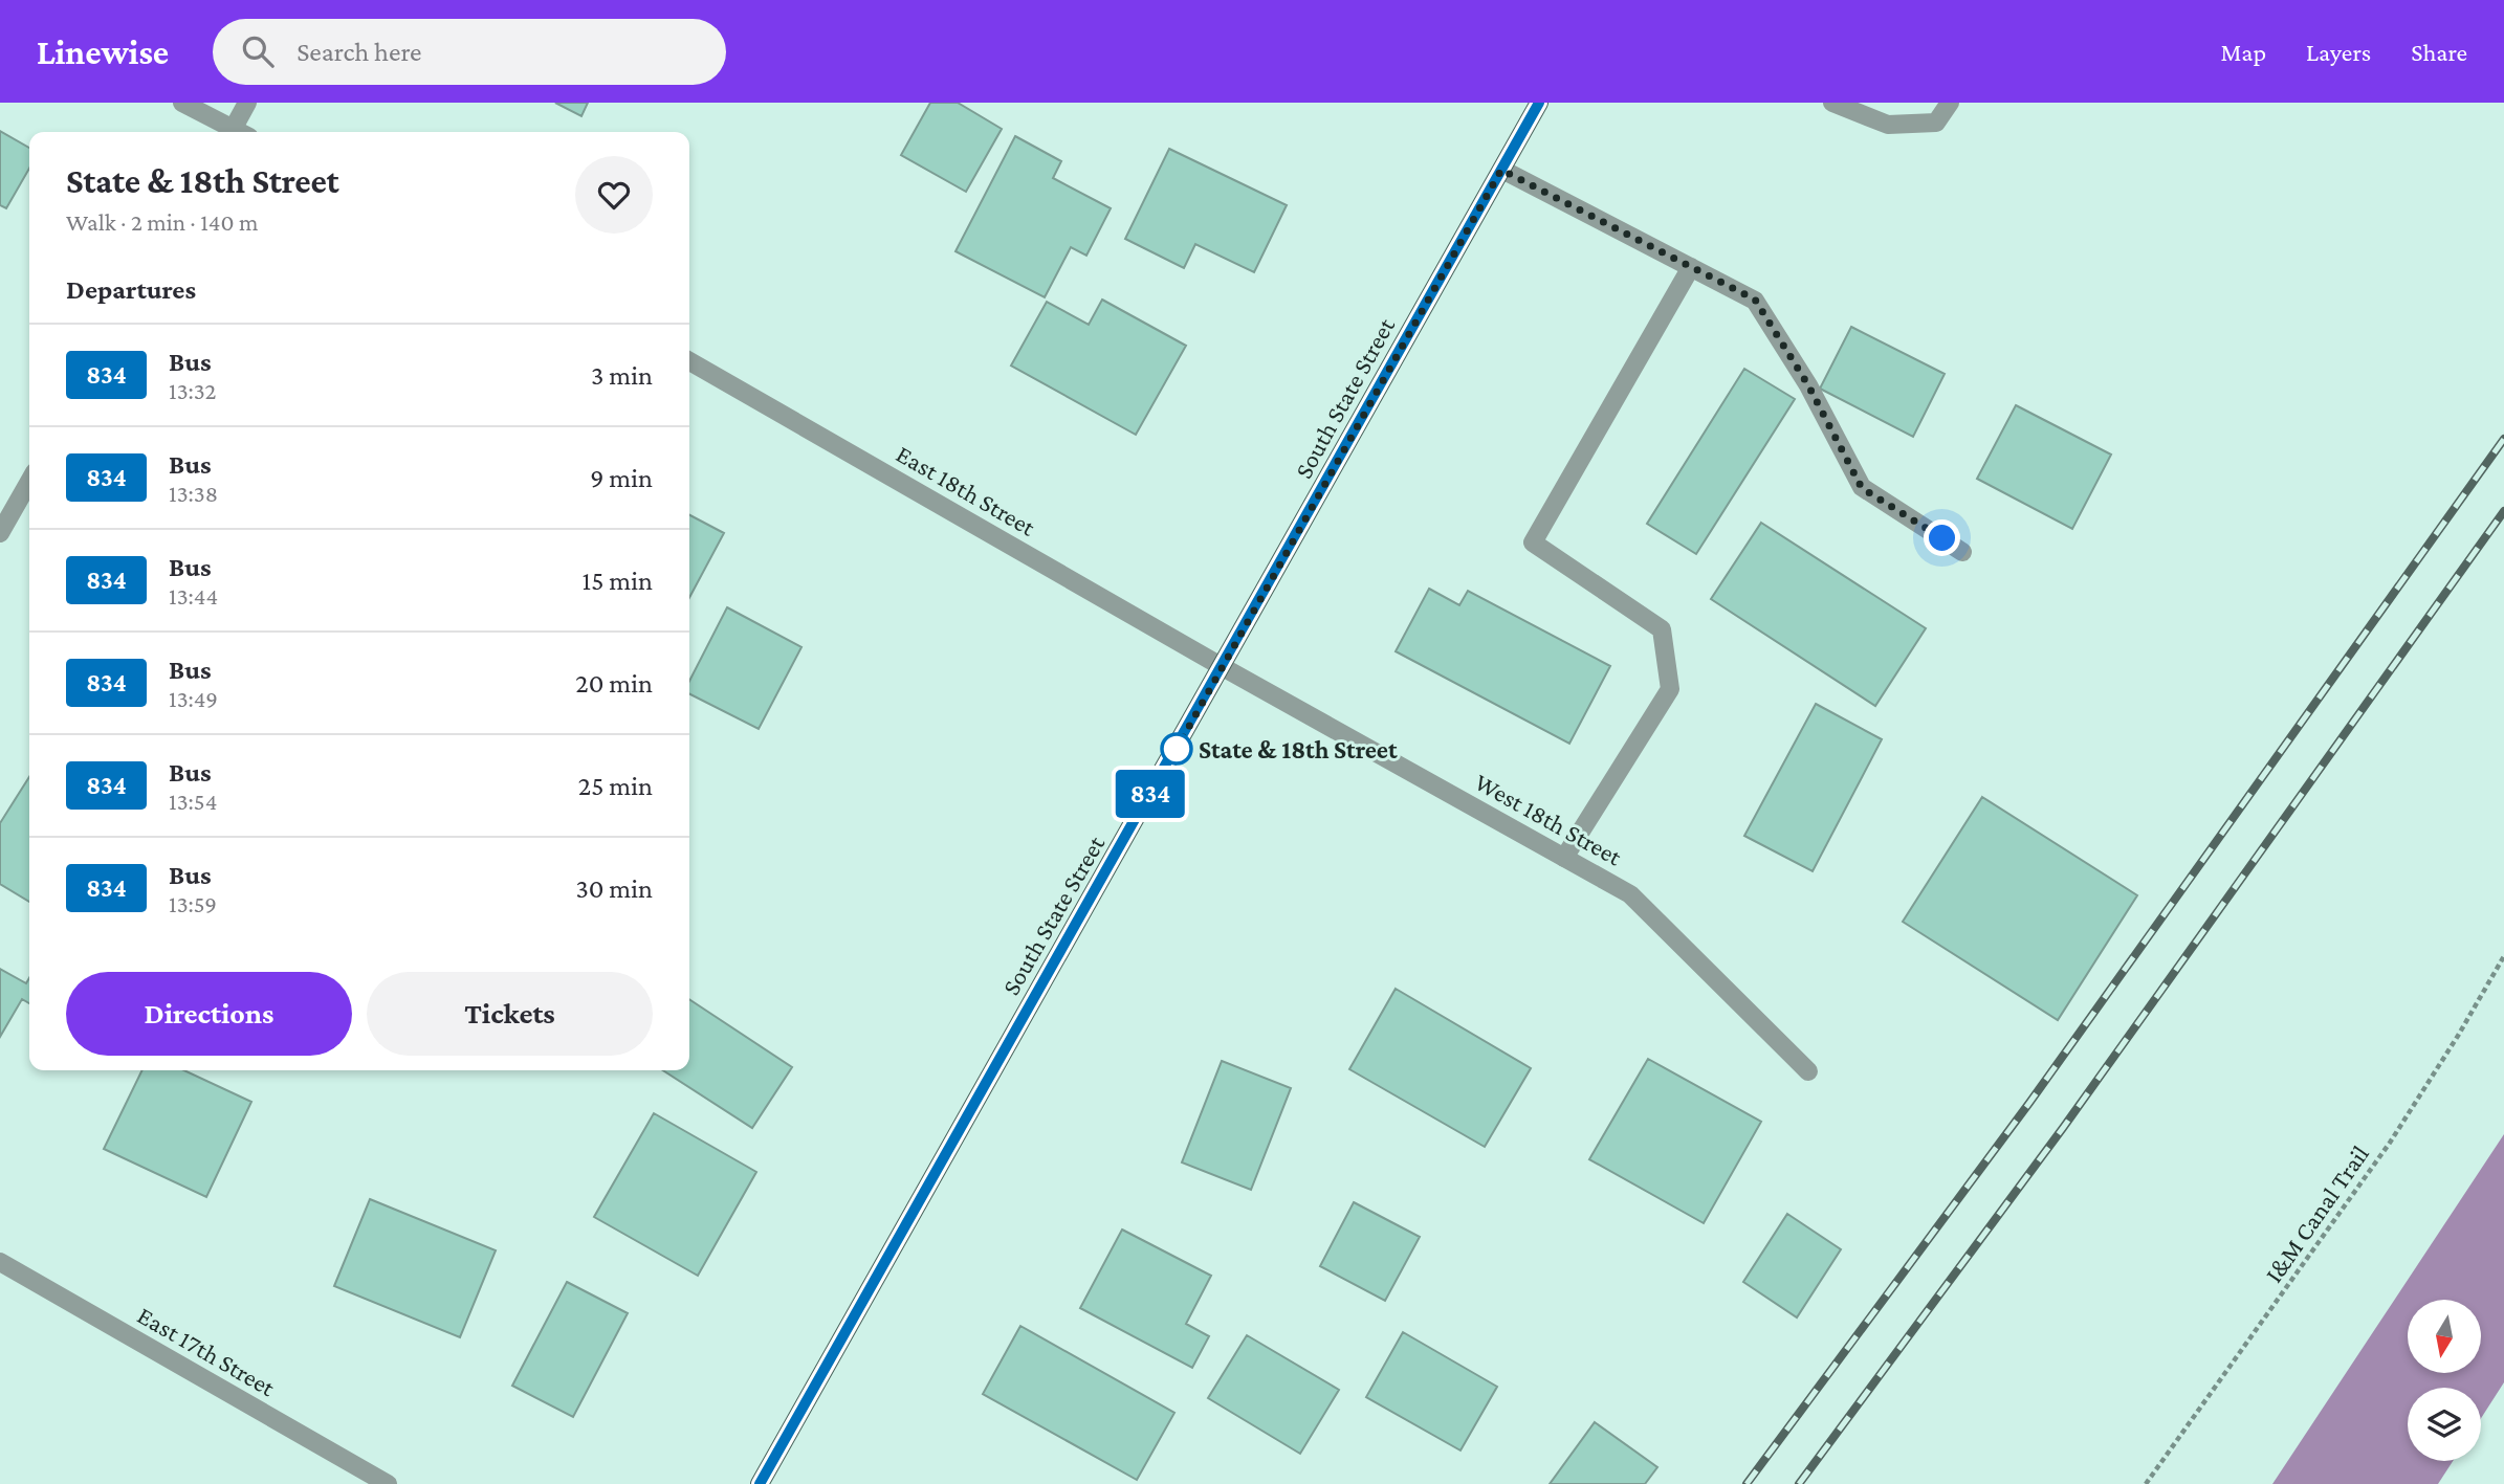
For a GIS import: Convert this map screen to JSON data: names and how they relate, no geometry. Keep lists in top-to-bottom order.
{
  "streets": {
    "main road": ["South State Street"],
    "street": ["East 18th Street", "West 18th Street", "East 17th Street"],
    "path": ["I&M Canal Trail"]
  },
  "crossings": [
    ["South State Street", "East 18th Street"],
    ["South State Street", "West 18th Street"],
    ["East 18th Street", "West 18th Street"]
  ],
  "places": ["State & 18th Street"],
  "lines": ["bus line 834"],
  "north": "bottom",
  "page": {
    "header": "Linewise",
    "search": "Search here",
    "nav": ["Map", "Layers", "Share"],
    "on_map": "834",
    "heading": [
      ["State & 18th Street", "Walk · 2 min · 140 m"],
      "Departures"
    ],
    "list": [
      {
        "mark": "834",
        "name": "Bus",
        "note": "13:32",
        "value": "3 min"
      },
      {
        "mark": "834",
        "name": "Bus",
        "note": "13:38",
        "value": "9 min"
      },
      {
        "mark": "834",
        "name": "Bus",
        "note": "13:44",
        "value": "15 min"
      },
      {
        "mark": "834",
        "name": "Bus",
        "note": "13:49",
        "value": "20 min"
      },
      {
        "mark": "834",
        "name": "Bus",
        "note": "13:54",
        "value": "25 min"
      },
      {
        "mark": "834",
        "name": "Bus",
        "note": "13:59",
        "value": "30 min"
      }
    ],
    "buttons": ["Directions", "Tickets"]
  }
}
